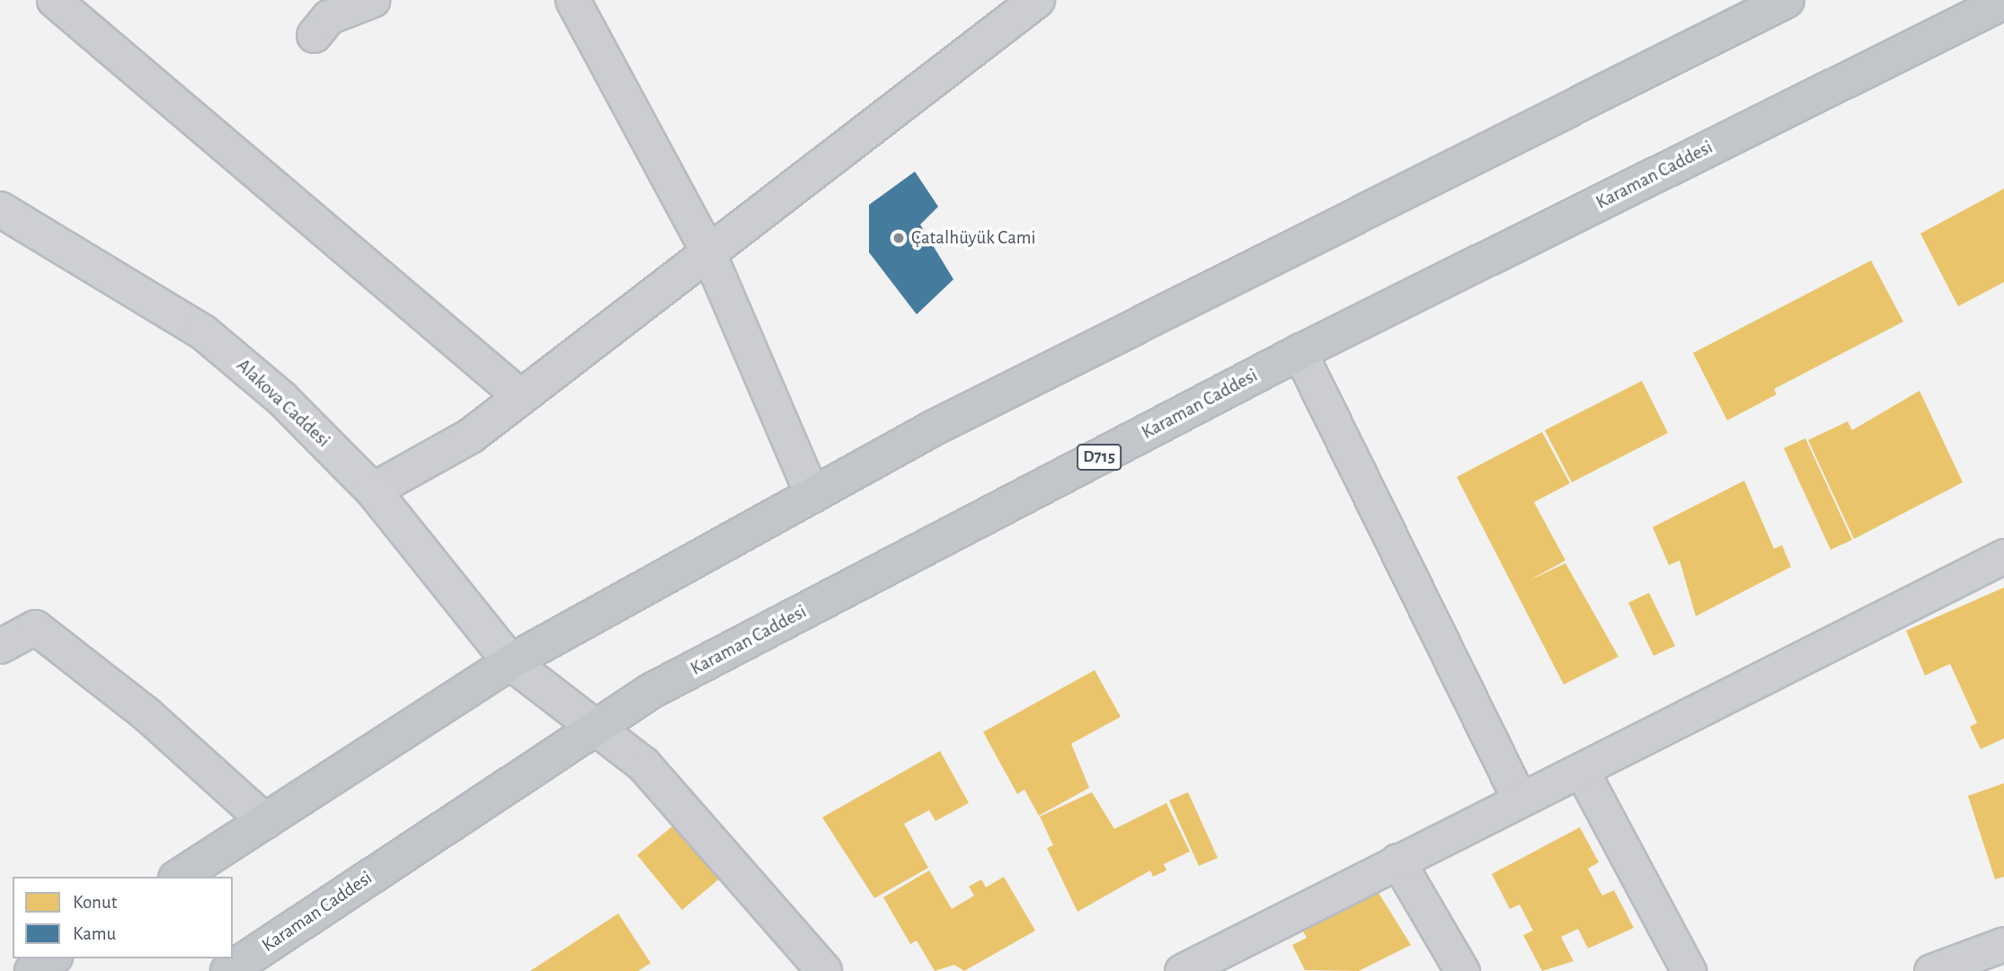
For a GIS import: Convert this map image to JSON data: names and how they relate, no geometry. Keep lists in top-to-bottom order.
{
  "streets": {
    "highway": ["Karaman Caddesi", "D715"],
    "main road": ["Alakova Caddesi"]
  },
  "places": ["Çatalhüyük Cami"],
  "legend": ["Konut", "Kamu"]
}
